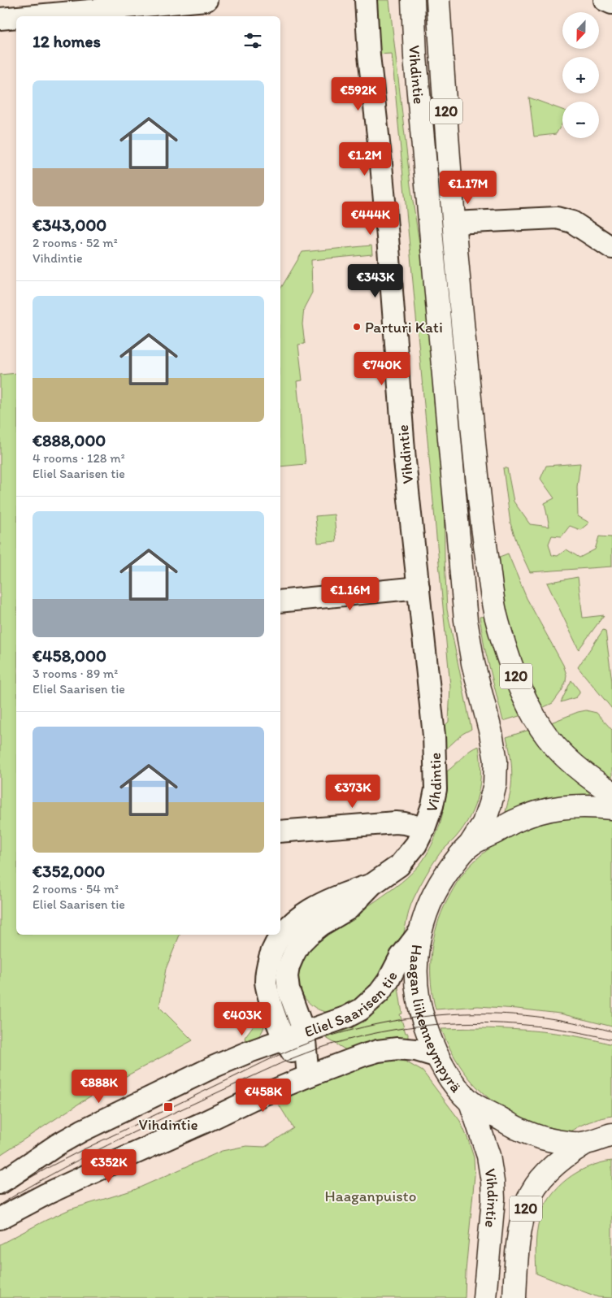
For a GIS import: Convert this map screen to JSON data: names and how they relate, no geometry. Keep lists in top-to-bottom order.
{
  "streets": {
    "main road": ["Vihdintie", "120", "Haagan liikenneympyrä"],
    "street": ["Eliel Saarisen tie"]
  },
  "crossings": [
    ["Vihdintie", "Eliel Saarisen tie"],
    ["Vihdintie", "Haagan liikenneympyrä"],
    ["Eliel Saarisen tie", "Haagan liikenneympyrä"]
  ],
  "parks": ["Haaganpuisto"],
  "places": {
    "other": ["Parturi Kati"],
    "transit": ["Vihdintie"]
  },
  "north": "bottom",
  "page": {
    "map_buttons": ["+", "−"],
    "heading": "12 homes",
    "list": [
      {
        "name": "€343,000",
        "note": "2 rooms · 52 m² · Vihdintie"
      },
      {
        "name": "€888,000",
        "note": "4 rooms · 128 m² · Eliel Saarisen tie"
      },
      {
        "name": "€458,000",
        "note": "3 rooms · 89 m² · Eliel Saarisen tie"
      },
      {
        "name": "€352,000",
        "note": "2 rooms · 54 m² · Eliel Saarisen tie"
      }
    ],
    "price": [
      "€592K",
      "€1.2M",
      "€1.17M",
      "€444K",
      "€343K",
      "€740K",
      "€1.16M",
      "€373K",
      "€403K",
      "€888K",
      "€458K",
      "€352K"
    ]
  }
}
